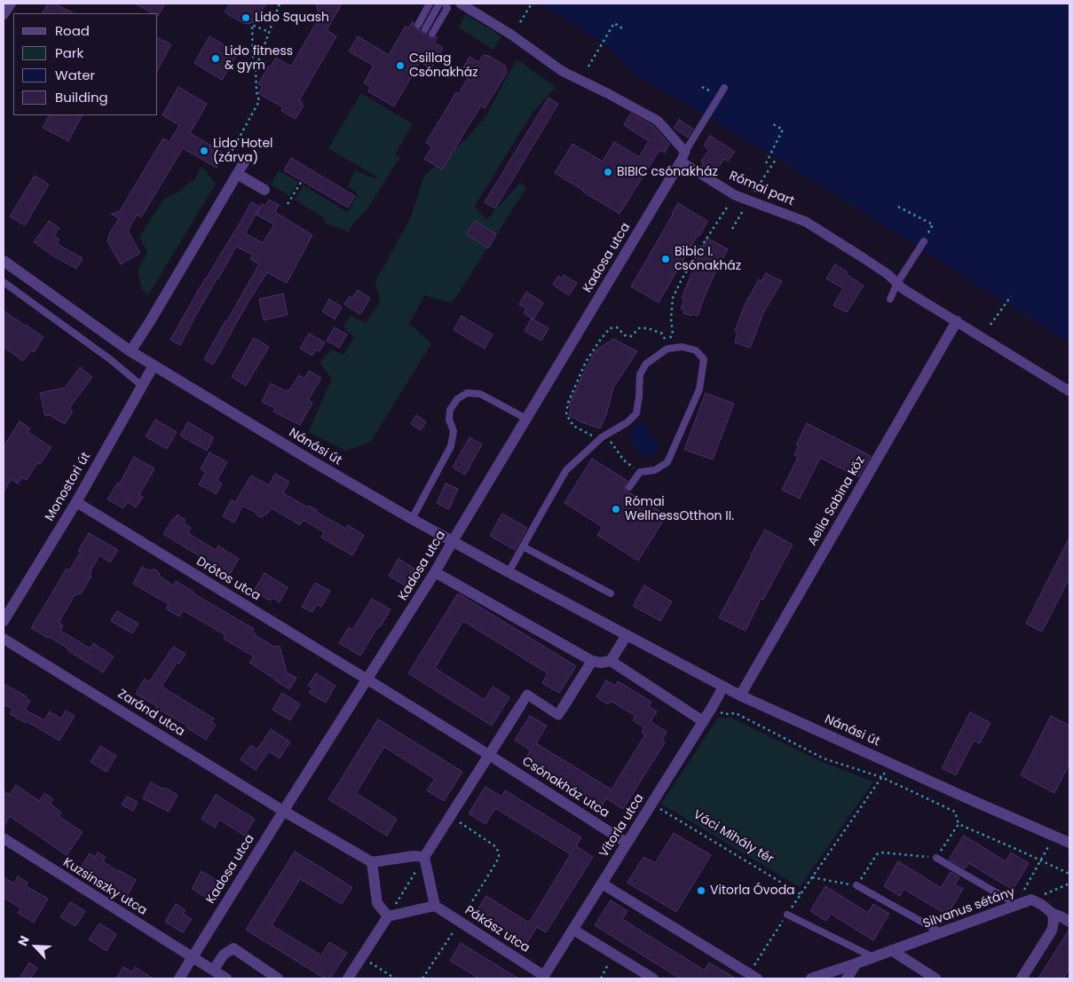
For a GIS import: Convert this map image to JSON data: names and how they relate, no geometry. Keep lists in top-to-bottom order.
{
  "streets": {
    "street": [
      "Római part",
      "Kadosa utca",
      "Nánási út",
      "Monostori út",
      "Aelia Sabina köz",
      "Drótos utca",
      "Zaránd utca",
      "Csónakház utca",
      "Vitorla utca",
      "Kuzsinszky utca",
      "Silvanus sétány",
      "Pákász utca"
    ],
    "path": ["Váci Mihály tér"]
  },
  "crossings": [
    ["Római part", "Kadosa utca"],
    ["Római part", "Aelia Sabina köz"],
    ["Kadosa utca", "Nánási út"],
    ["Kadosa utca", "Drótos utca"],
    ["Kadosa utca", "Zaránd utca"],
    ["Kadosa utca", "Csónakház utca"],
    ["Kadosa utca", "Kuzsinszky utca"],
    ["Nánási út", "Monostori út"],
    ["Nánási út", "Aelia Sabina köz"],
    ["Nánási út", "Vitorla utca"],
    ["Monostori út", "Drótos utca"],
    ["Drótos utca", "Csónakház utca"],
    ["Csónakház utca", "Vitorla utca"],
    ["Vitorla utca", "Váci Mihály tér"],
    ["Vitorla utca", "Pákász utca"]
  ],
  "places": [
    "Lido Squash",
    "Lido fitness & gym",
    "Csillag Csónakház",
    "Lido Hotel (zárva)",
    "BIBIC csónakház",
    "Bibic I. csónakház",
    "Római WellnessOtthon II.",
    "Vitorla Óvoda"
  ],
  "legend": [
    "Road",
    "Park",
    "Water",
    "Building"
  ],
  "north": "top left"
}
